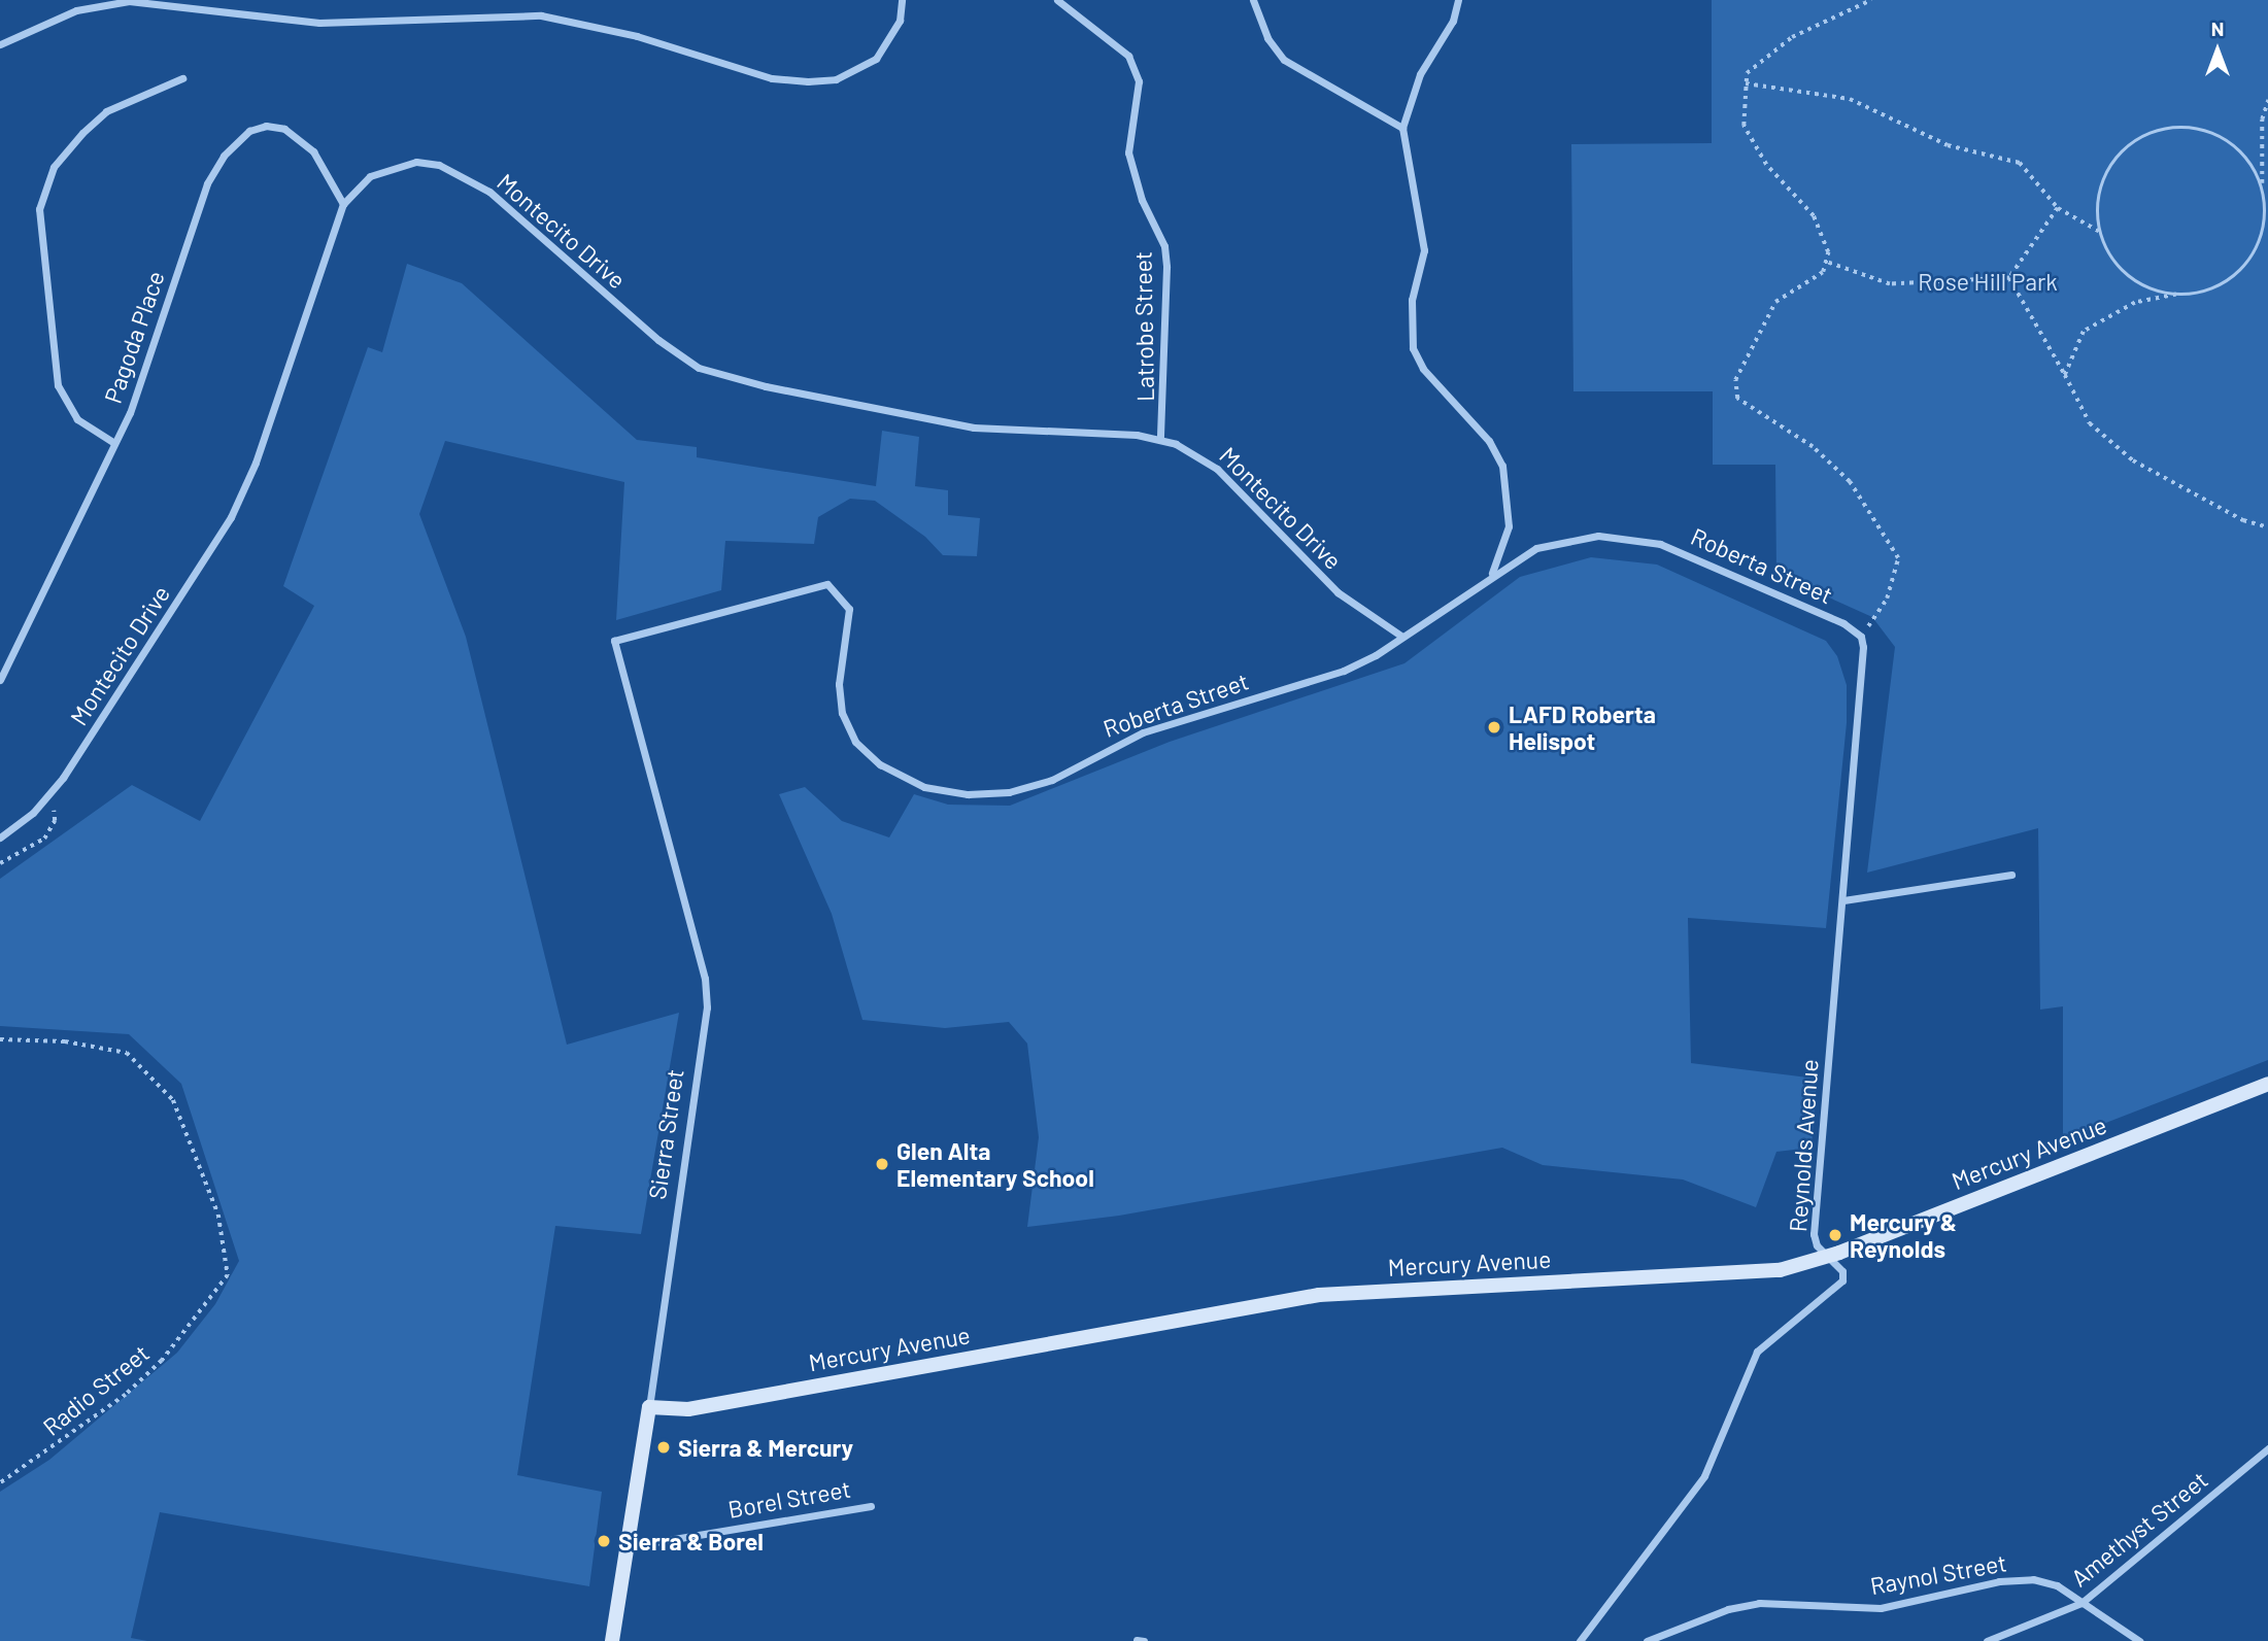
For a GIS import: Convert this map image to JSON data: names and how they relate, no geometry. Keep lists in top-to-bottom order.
{
  "streets": {
    "street": [
      "Montecito Drive",
      "Latrobe Street",
      "Pagoda Place",
      "Roberta Street",
      "Sierra Street",
      "Reynolds Avenue",
      "Mercury Avenue",
      "Borel Street",
      "Amethyst Street",
      "Raynol Street"
    ],
    "path": ["Radio Street"]
  },
  "crossings": [
    ["Montecito Drive", "Latrobe Street"],
    ["Montecito Drive", "Pagoda Place"],
    ["Montecito Drive", "Roberta Street"],
    ["Roberta Street", "Sierra Street"],
    ["Roberta Street", "Reynolds Avenue"],
    ["Sierra Street", "Mercury Avenue"],
    ["Sierra Street", "Borel Street"],
    ["Reynolds Avenue", "Mercury Avenue"],
    ["Amethyst Street", "Raynol Street"]
  ],
  "parks": ["Rose Hill Park"],
  "places": [
    "LAFD Roberta Helispot",
    "Glen Alta Elementary School",
    "Mercury & Reynolds",
    "Sierra & Mercury",
    "Sierra & Borel"
  ],
  "north": "top"
}
